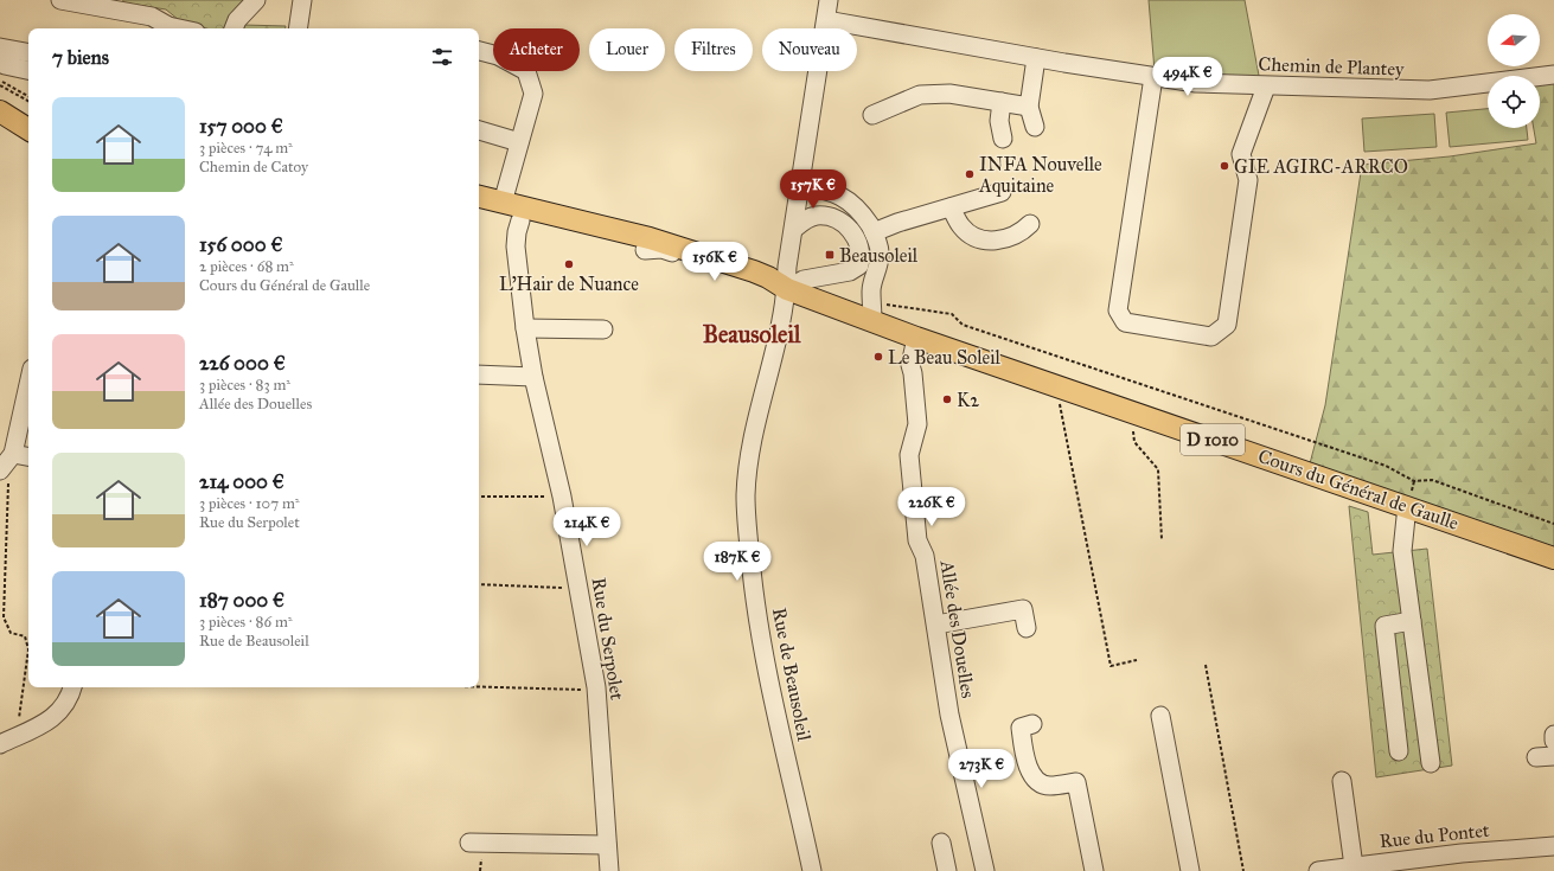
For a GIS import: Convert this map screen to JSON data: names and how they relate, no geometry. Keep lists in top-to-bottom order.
{
  "streets": {
    "main road": ["D 1010", "Cours du Général de Gaulle"],
    "street": [
      "Chemin de Plantey",
      "Allée des Douelles",
      "Rue du Serpolet",
      "Rue de Beausoleil",
      "Rue du Pontet"
    ]
  },
  "crossings": [
    ["Chemin de Plantey", "Rue de Beausoleil"],
    ["Cours du Général de Gaulle", "Allée des Douelles"],
    ["Cours du Général de Gaulle", "Rue du Serpolet"],
    ["Cours du Général de Gaulle", "Rue de Beausoleil"]
  ],
  "districts": ["Beausoleil"],
  "places": {
    "other": [
      "GIE AGIRC-ARRCO",
      "INFA Nouvelle Aquitaine",
      "L'Hair de Nuance",
      "Le Beau Soleil",
      "K2"
    ],
    "transit": ["Beausoleil"]
  },
  "north": "left",
  "page": {
    "chip": [
      "Acheter",
      "Louer",
      "Filtres",
      "Nouveau"
    ],
    "heading": "7 biens",
    "price": [
      "494K €",
      "157K €",
      "156K €",
      "226K €",
      "214K €",
      "187K €",
      "273K €"
    ],
    "list": [
      {
        "name": "157 000 €",
        "note": "3 pièces · 74 m² · Chemin de Catoy"
      },
      {
        "name": "156 000 €",
        "note": "2 pièces · 68 m² · Cours du Général de Gaulle"
      },
      {
        "name": "226 000 €",
        "note": "3 pièces · 83 m² · Allée des Douelles"
      },
      {
        "name": "214 000 €",
        "note": "3 pièces · 107 m² · Rue du Serpolet"
      },
      {
        "name": "187 000 €",
        "note": "3 pièces · 86 m² · Rue de Beausoleil"
      }
    ]
  }
}
